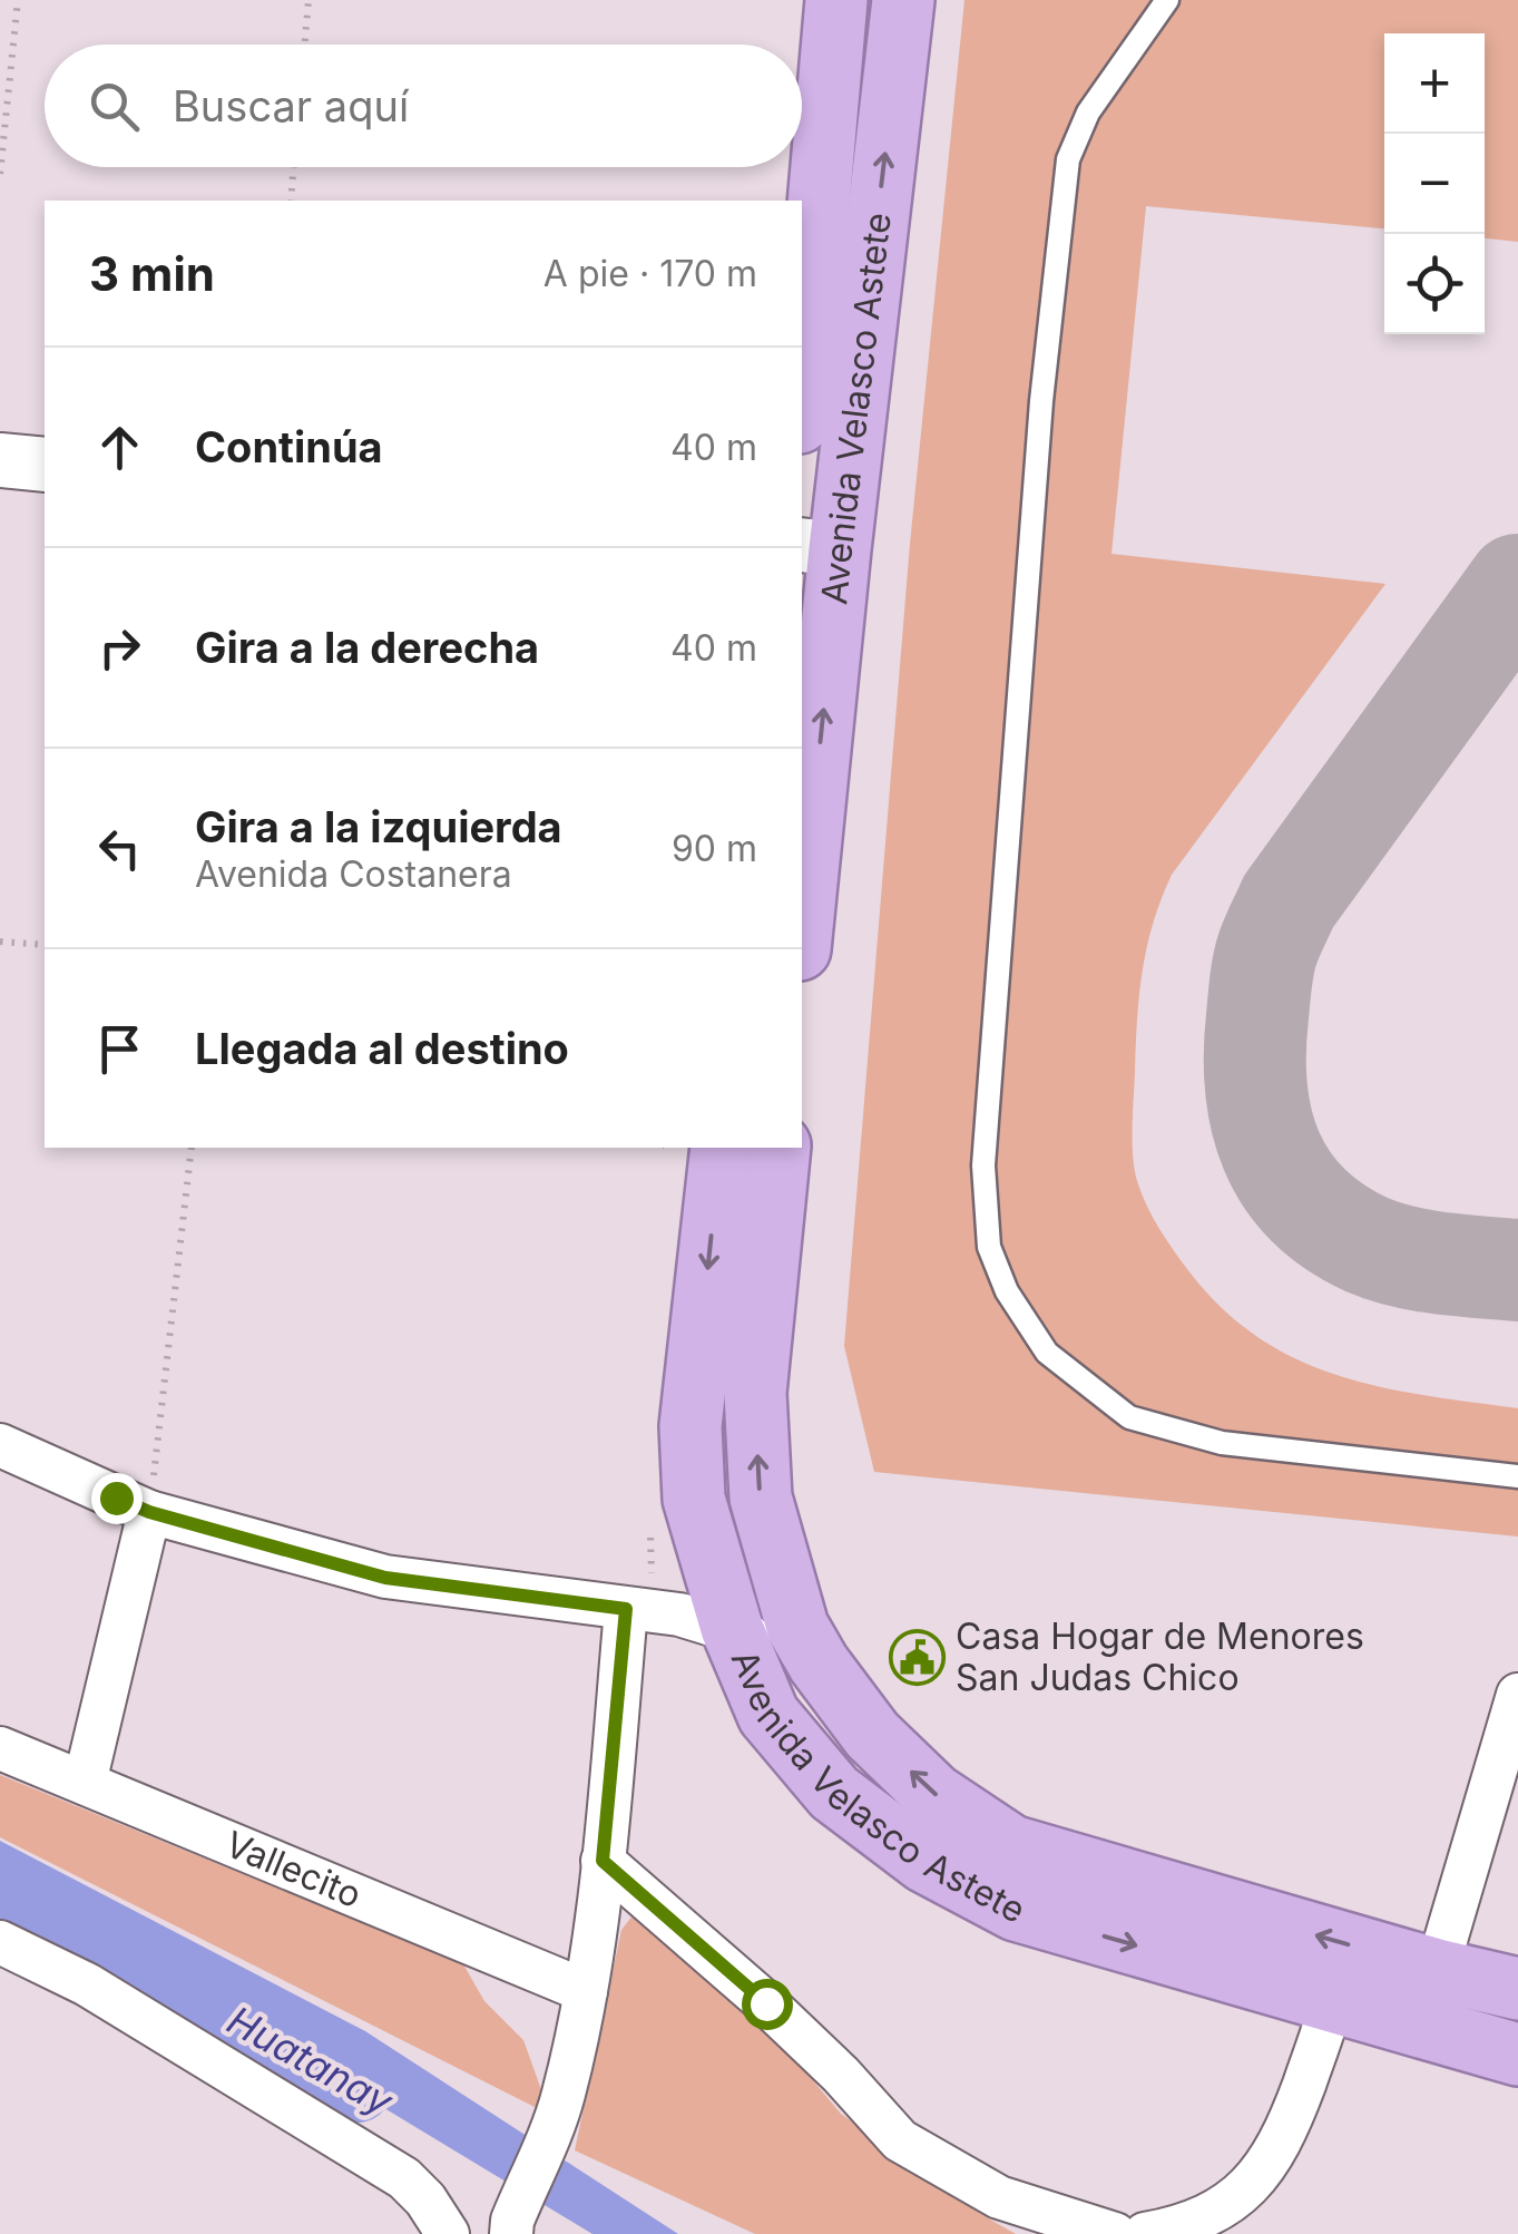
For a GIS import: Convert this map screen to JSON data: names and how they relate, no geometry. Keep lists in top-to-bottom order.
{
  "streets": {
    "highway": ["Avenida Velasco Astete"],
    "street": ["Vallecito"]
  },
  "water": ["Huatanay"],
  "places": {
    "public building": ["Casa Hogar de Menores San Judas Chico"]
  },
  "page": {
    "map_buttons": ["+", "−"],
    "search": "Buscar aquí",
    "heading": ["3 min", "A pie · 170 m"],
    "list": [
      ["Continúa", "40 m"],
      ["Gira a la derecha", "40 m"],
      ["Gira a la izquierda", "Avenida Costanera", "90 m"],
      "Llegada al destino"
    ]
  }
}
